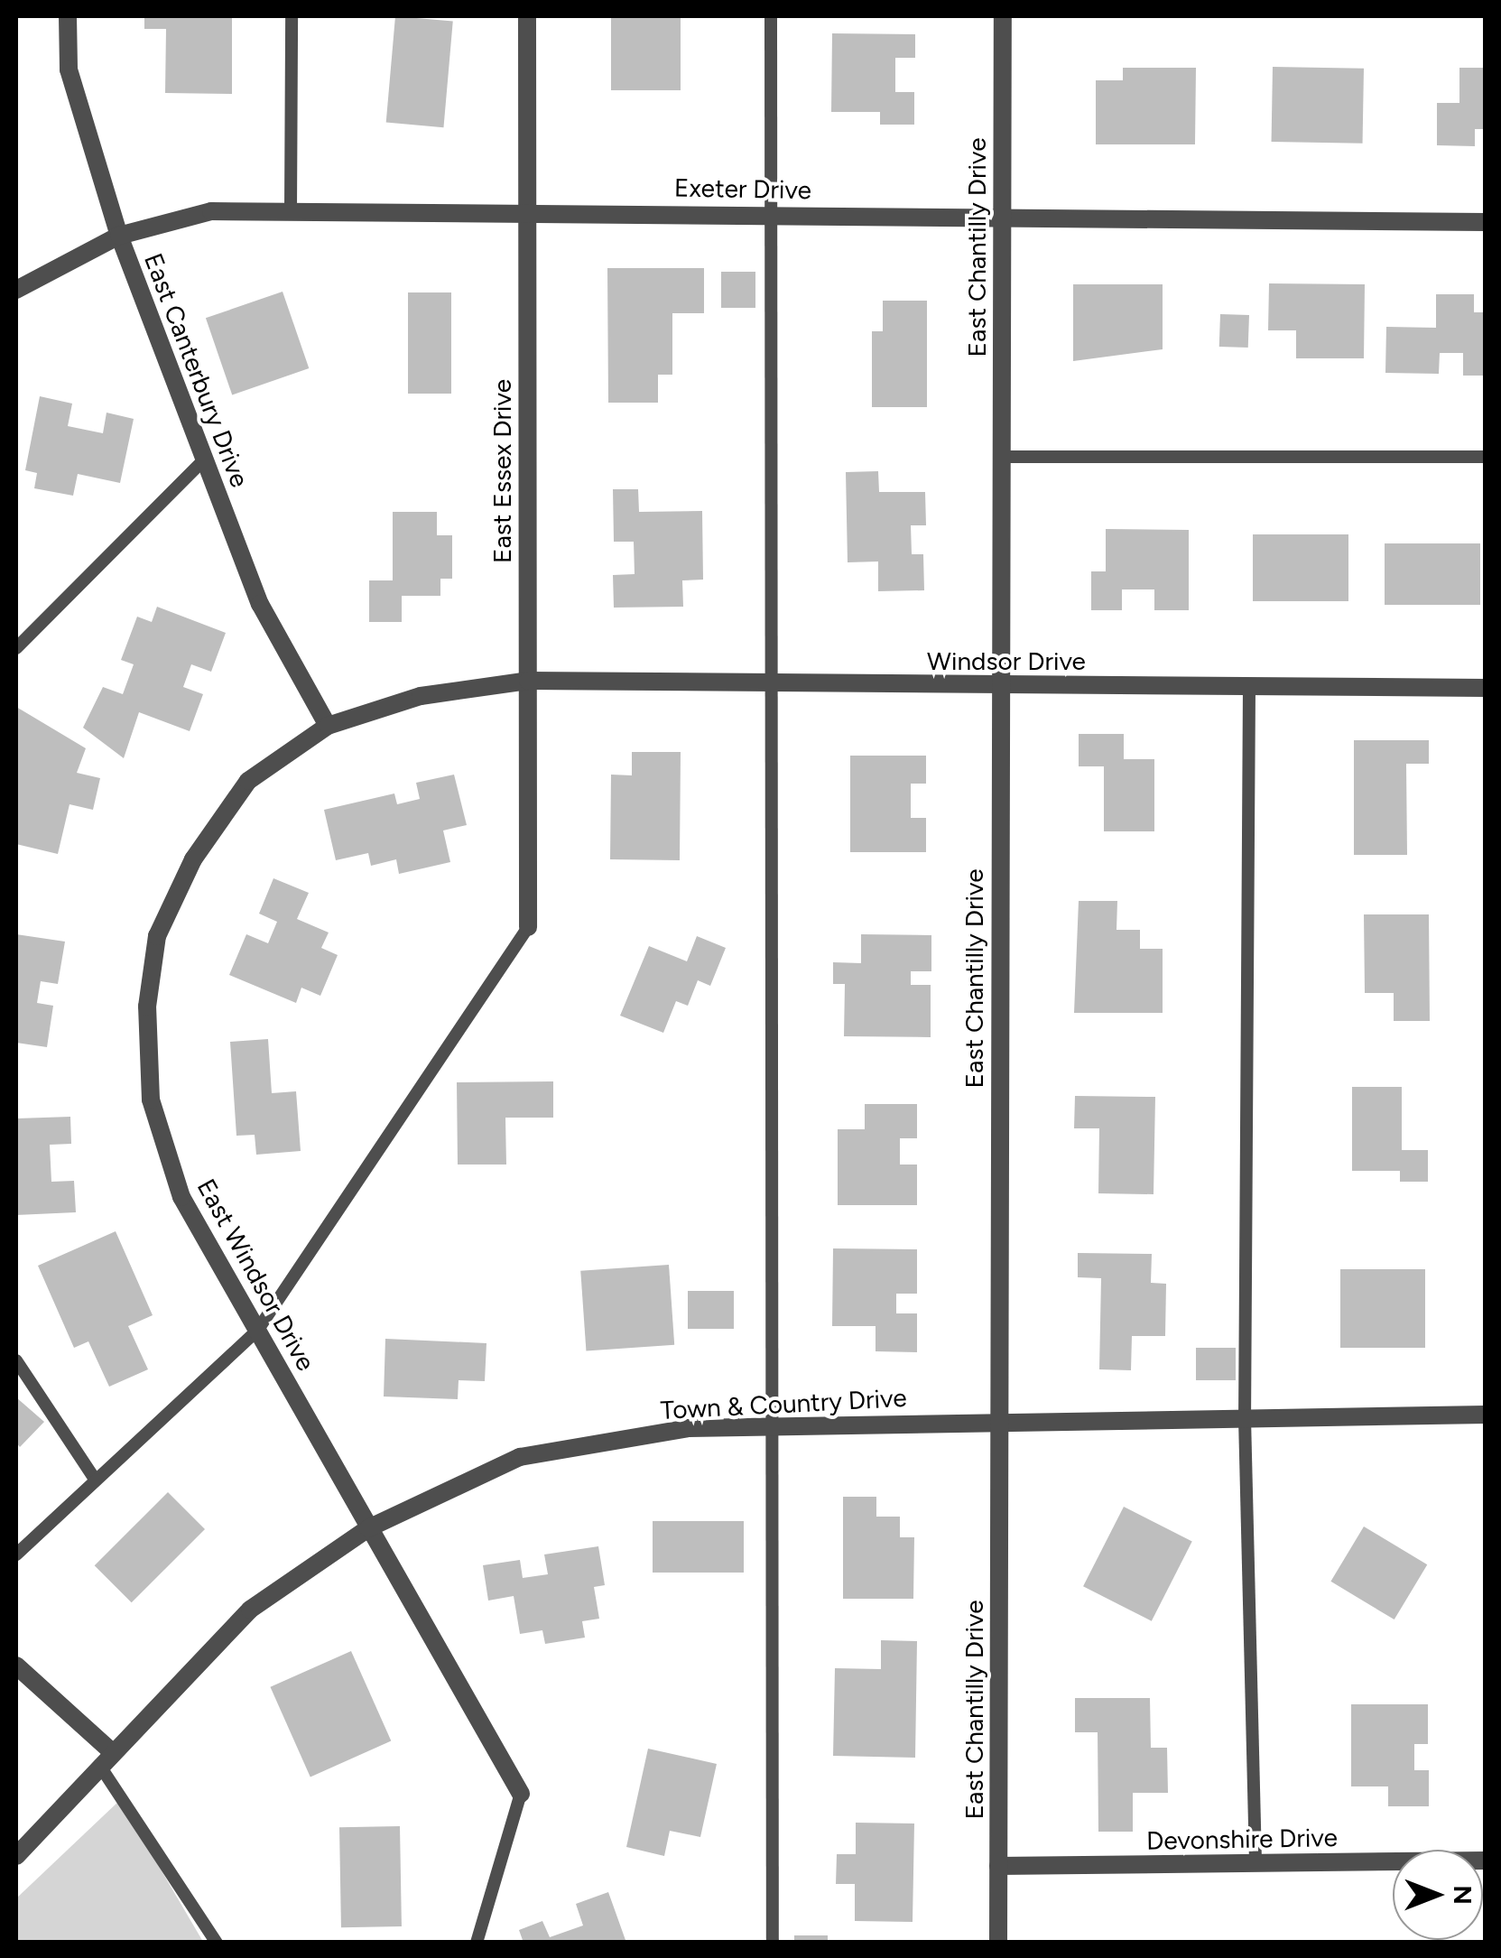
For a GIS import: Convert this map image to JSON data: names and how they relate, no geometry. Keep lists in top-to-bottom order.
{
  "streets": {
    "street": [
      "Exeter Drive",
      "East Chantilly Drive",
      "East Canterbury Drive",
      "East Essex Drive",
      "Windsor Drive",
      "East Windsor Drive",
      "Town & Country Drive",
      "Devonshire Drive"
    ]
  },
  "crossings": [
    ["Exeter Drive", "East Chantilly Drive"],
    ["Exeter Drive", "East Canterbury Drive"],
    ["Exeter Drive", "East Essex Drive"],
    ["East Chantilly Drive", "Windsor Drive"],
    ["East Chantilly Drive", "Town & Country Drive"],
    ["East Chantilly Drive", "Devonshire Drive"],
    ["East Canterbury Drive", "East Windsor Drive"],
    ["East Essex Drive", "Windsor Drive"],
    ["East Essex Drive", "East Windsor Drive"],
    ["Windsor Drive", "East Windsor Drive"],
    ["East Windsor Drive", "Town & Country Drive"]
  ],
  "north": "right"
}
